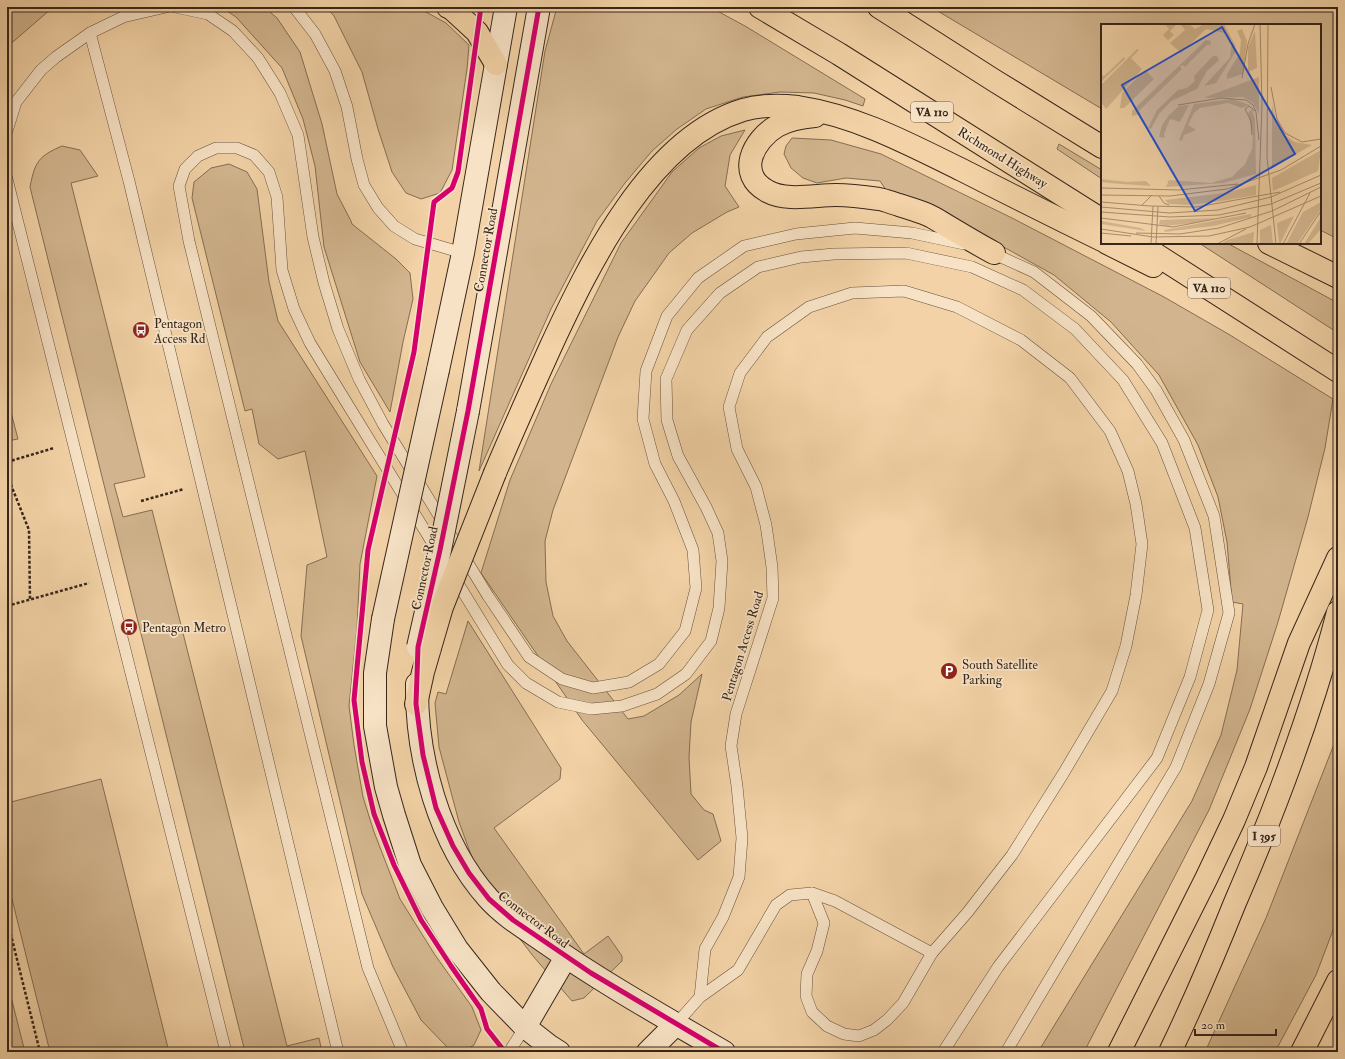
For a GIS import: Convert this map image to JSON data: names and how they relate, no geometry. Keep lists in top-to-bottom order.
{
  "streets": {
    "highway": ["VA 110", "Richmond Highway", "I 395"],
    "street": ["Connector Road"],
    "lane": ["Pentagon Access Road"]
  },
  "places": {
    "bus stop": ["Pentagon Access Rd", "Pentagon Metro"],
    "parking": ["South Satellite Parking"]
  },
  "scale_bar": "20 m"
}
